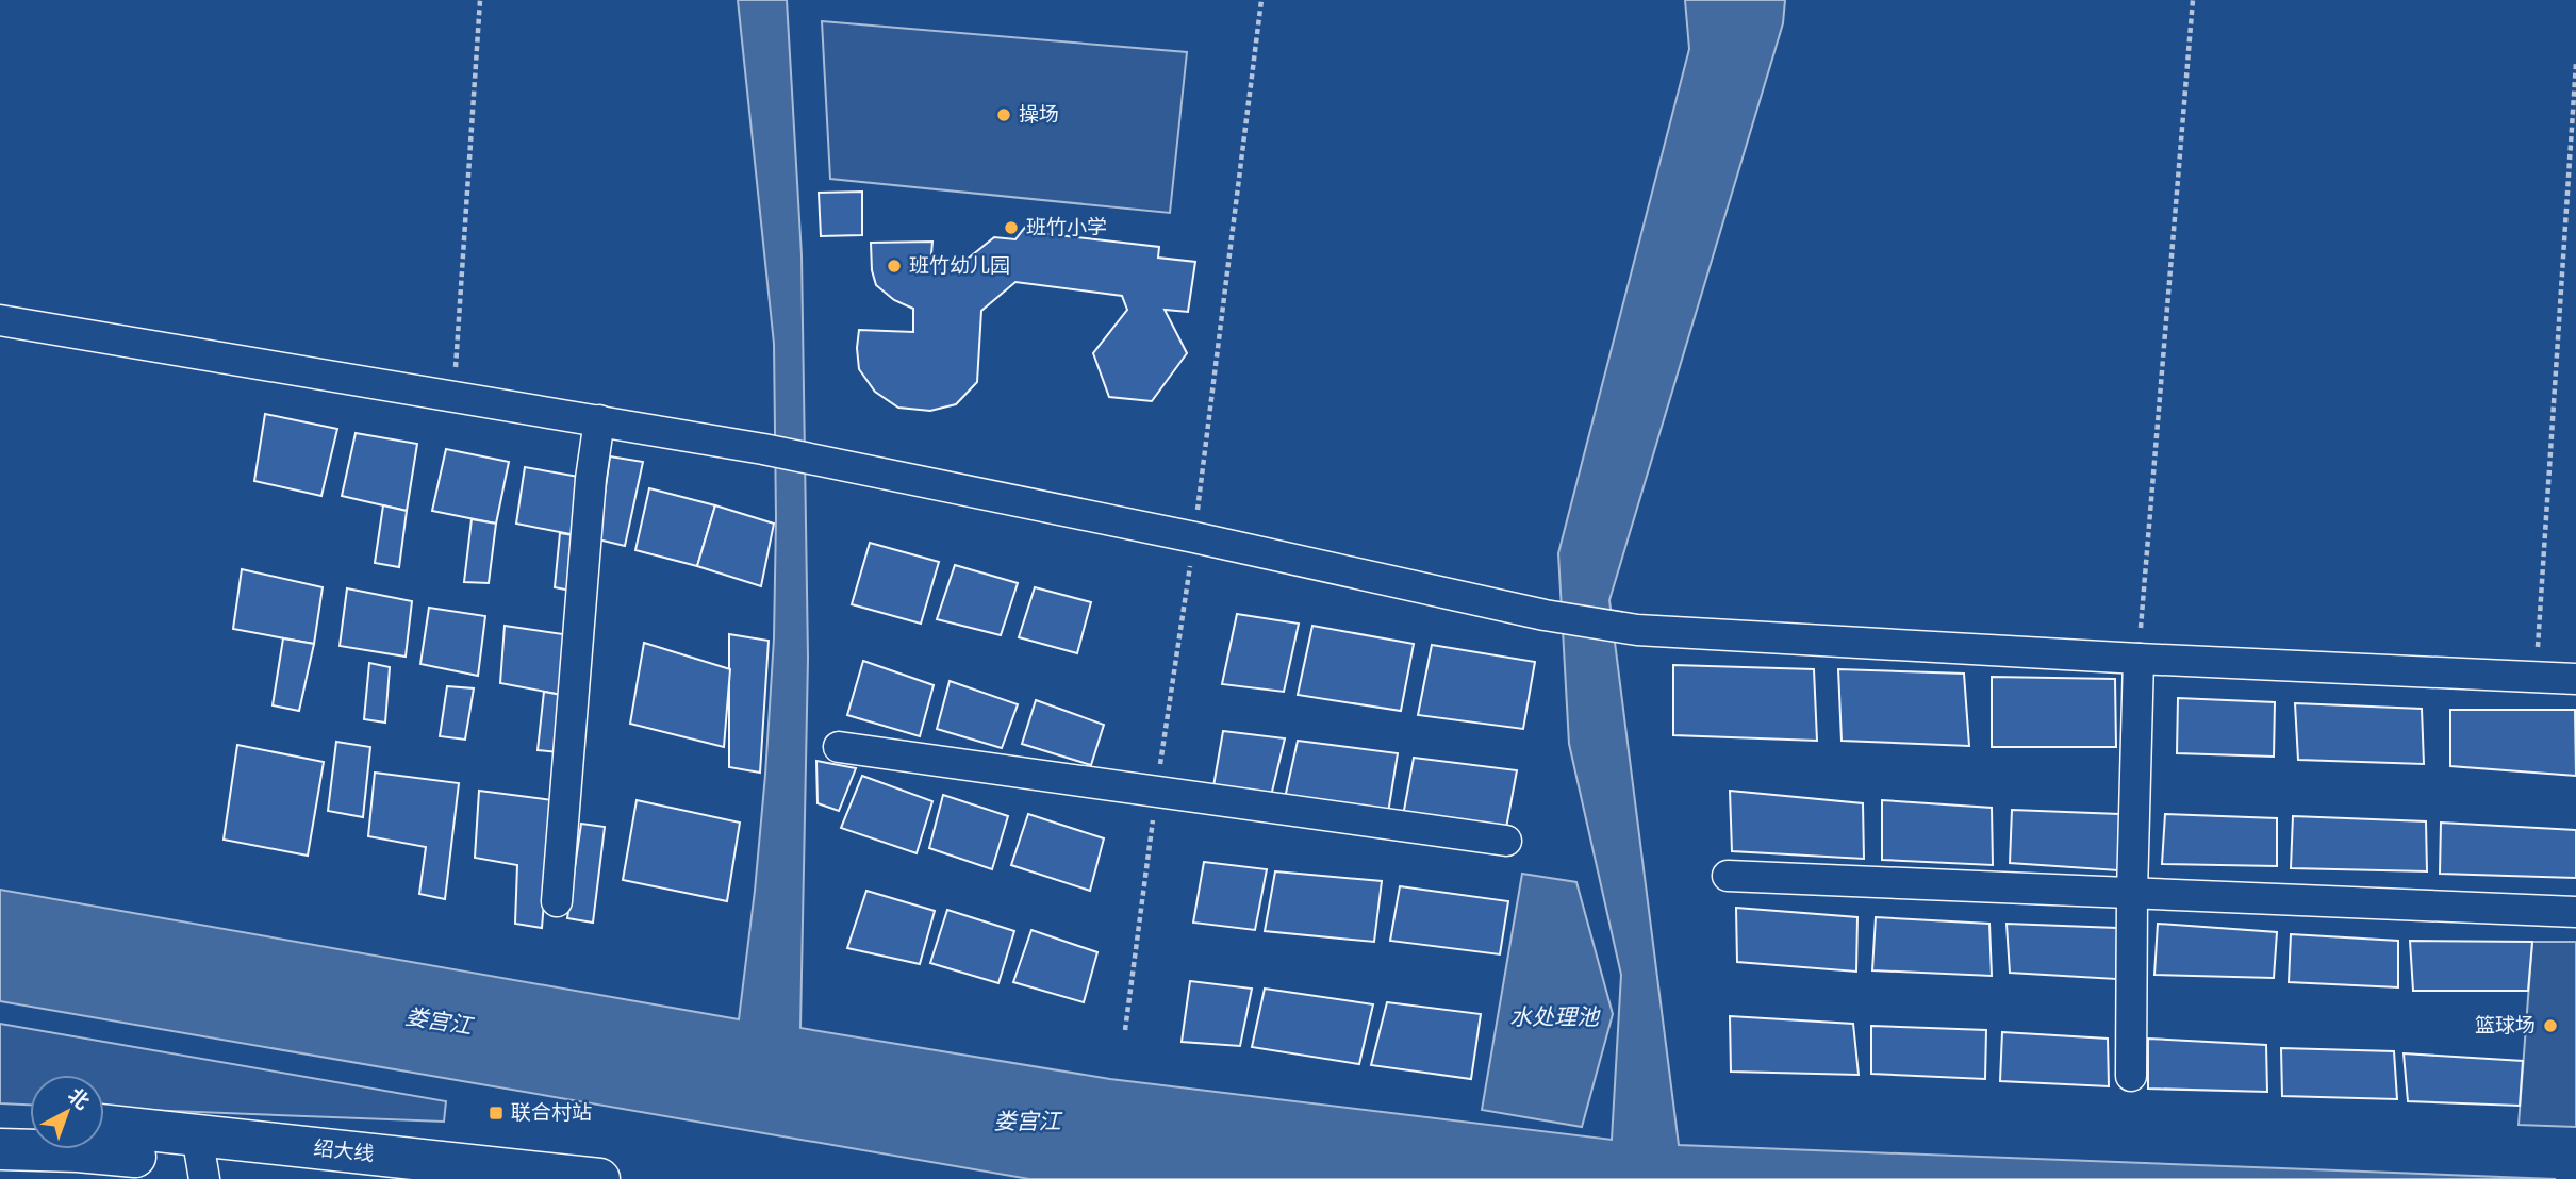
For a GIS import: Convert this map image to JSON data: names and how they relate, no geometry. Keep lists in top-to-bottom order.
{
  "streets": {
    "main road": ["绍大线"]
  },
  "water": ["水处理池", "娄宫江"],
  "places": {
    "other": [
      "操场",
      "班竹小学",
      "班竹幼儿园",
      "篮球场"
    ],
    "transit": ["联合村站"]
  },
  "north": "top right"
}
